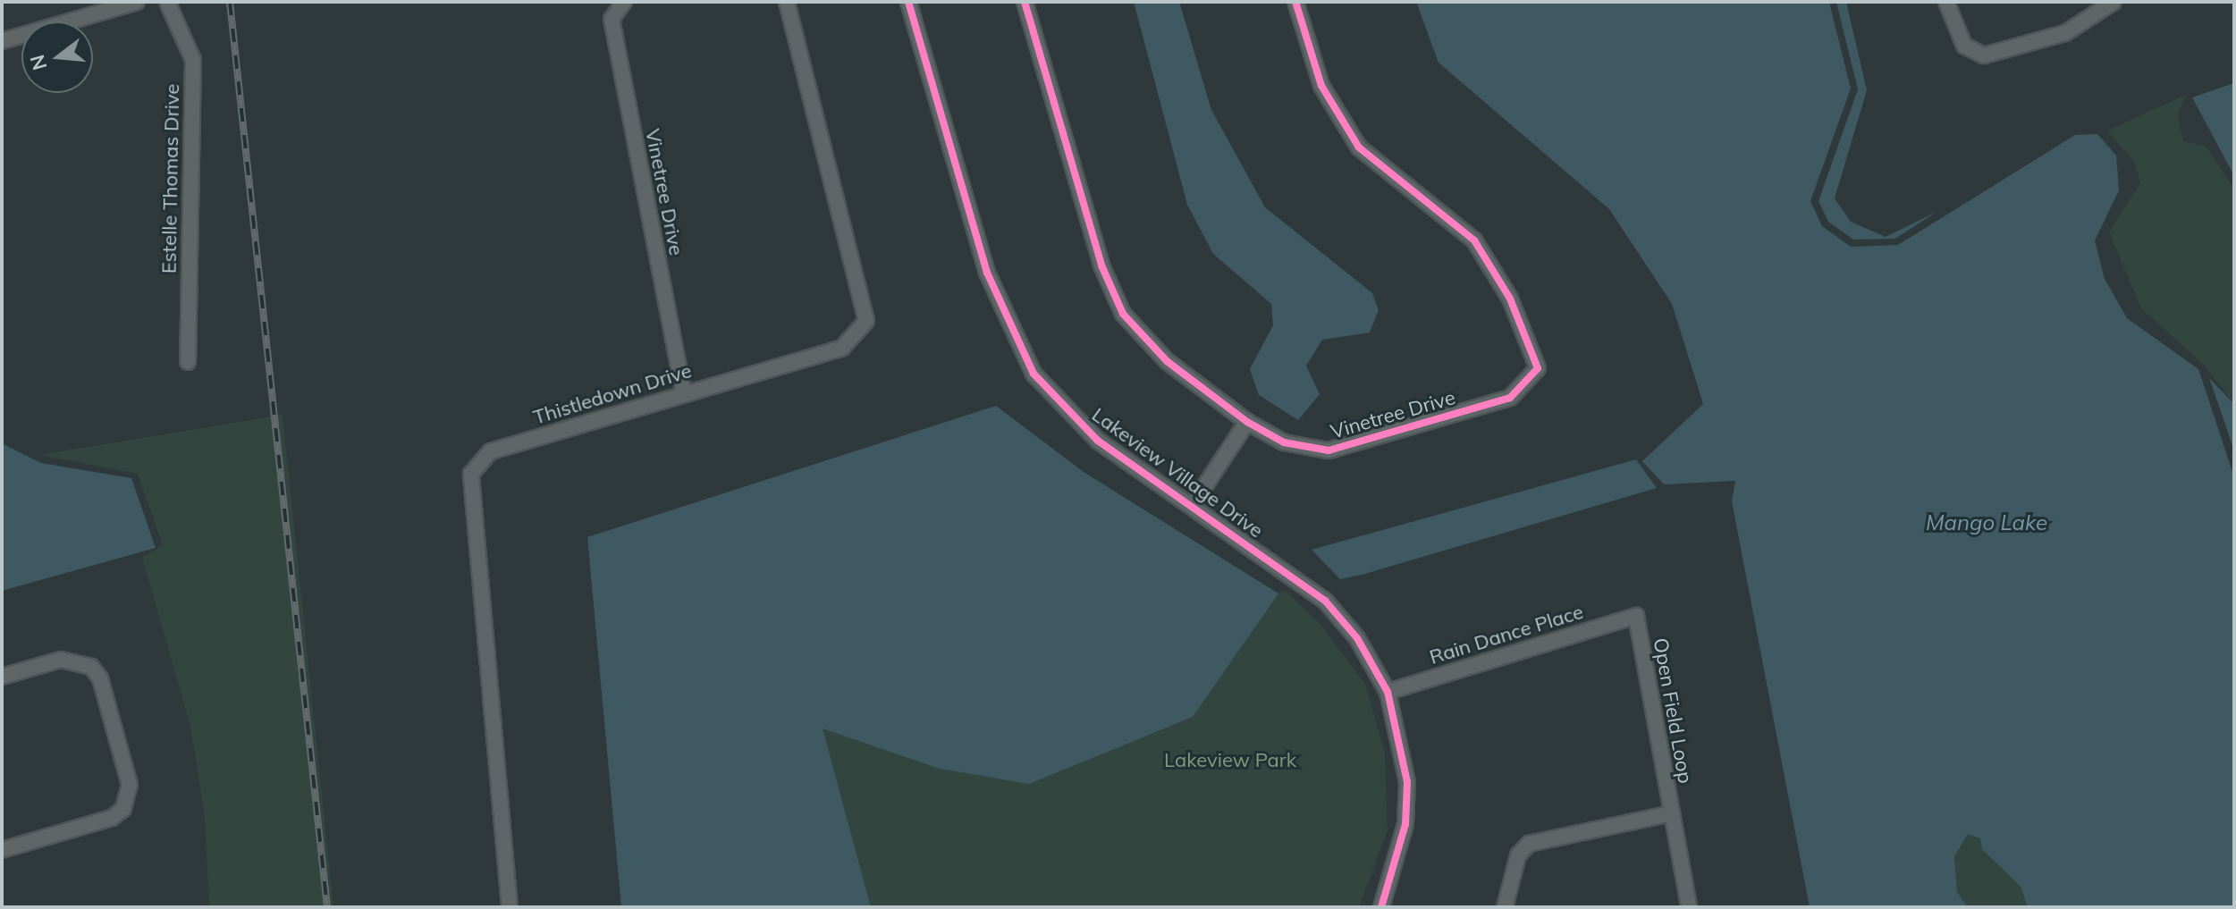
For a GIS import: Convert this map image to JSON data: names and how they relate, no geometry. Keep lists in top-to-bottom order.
{
  "streets": {
    "street": [
      "Estelle Thomas Drive",
      "Vinetree Drive",
      "Thistledown Drive",
      "Lakeview Village Drive",
      "Rain Dance Place",
      "Open Field Loop"
    ]
  },
  "crossings": [
    ["Vinetree Drive", "Thistledown Drive"],
    ["Lakeview Village Drive", "Rain Dance Place"],
    ["Rain Dance Place", "Open Field Loop"]
  ],
  "water": ["Mango Lake"],
  "parks": ["Lakeview Park"],
  "north": "left"
}
